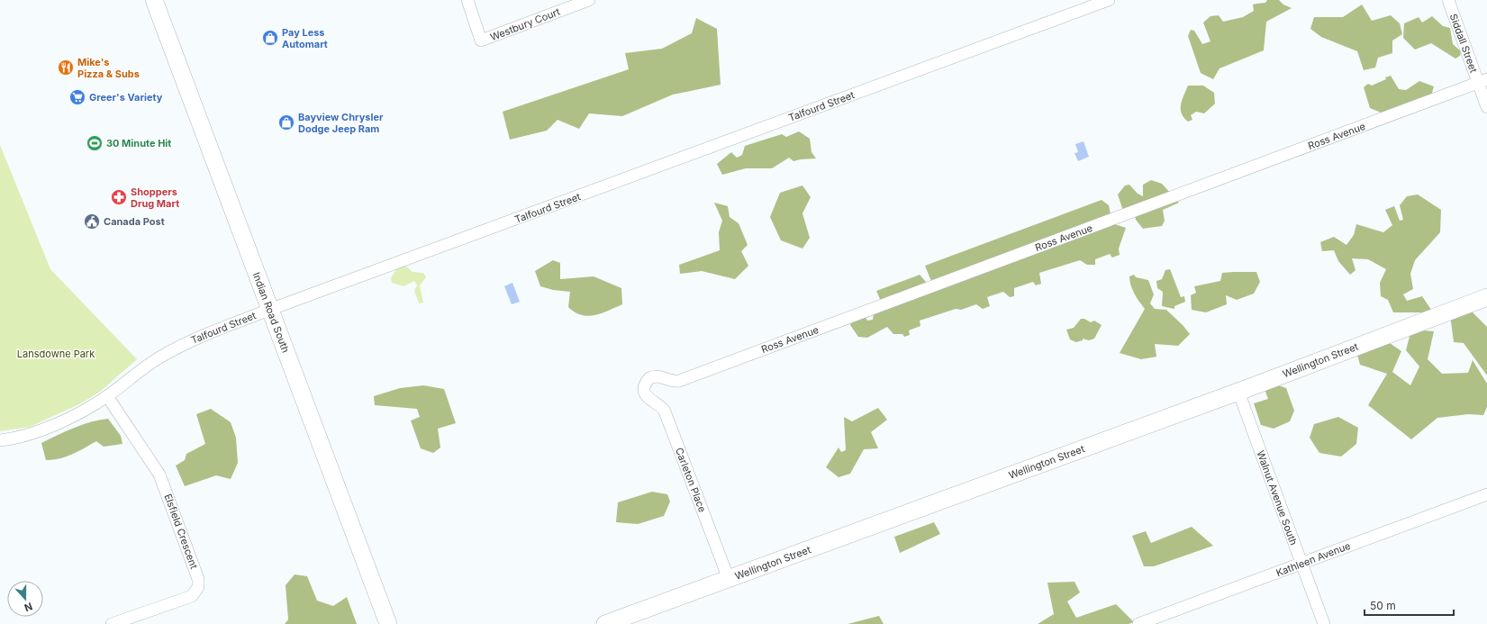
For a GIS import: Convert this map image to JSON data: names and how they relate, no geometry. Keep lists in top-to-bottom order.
{
  "streets": {
    "main road": ["Indian Road South", "Wellington Street"],
    "street": [
      "Westbury Court",
      "Siddall Street",
      "Talfourd Street",
      "Ross Avenue",
      "Carleton Place",
      "Walnut Avenue South",
      "Elsfield Crescent",
      "Kathleen Avenue"
    ]
  },
  "crossings": [
    ["Siddall Street", "Ross Avenue"],
    ["Talfourd Street", "Indian Road South"],
    ["Talfourd Street", "Elsfield Crescent"],
    ["Ross Avenue", "Carleton Place"],
    ["Wellington Street", "Carleton Place"],
    ["Wellington Street", "Walnut Avenue South"],
    ["Walnut Avenue South", "Kathleen Avenue"]
  ],
  "parks": ["Lansdowne Park"],
  "places": {
    "shop": ["Pay Less Automart", "Bayview Chrysler Dodge Jeep Ram"],
    "restaurant": ["Mike's Pizza & Subs"],
    "supermarket": ["Greer's Variety"],
    "sports": ["30 Minute Hit"],
    "pharmacy": ["Shoppers Drug Mart"],
    "public building": ["Canada Post"]
  },
  "scale_bar": "50 m",
  "north": "bottom"
}
